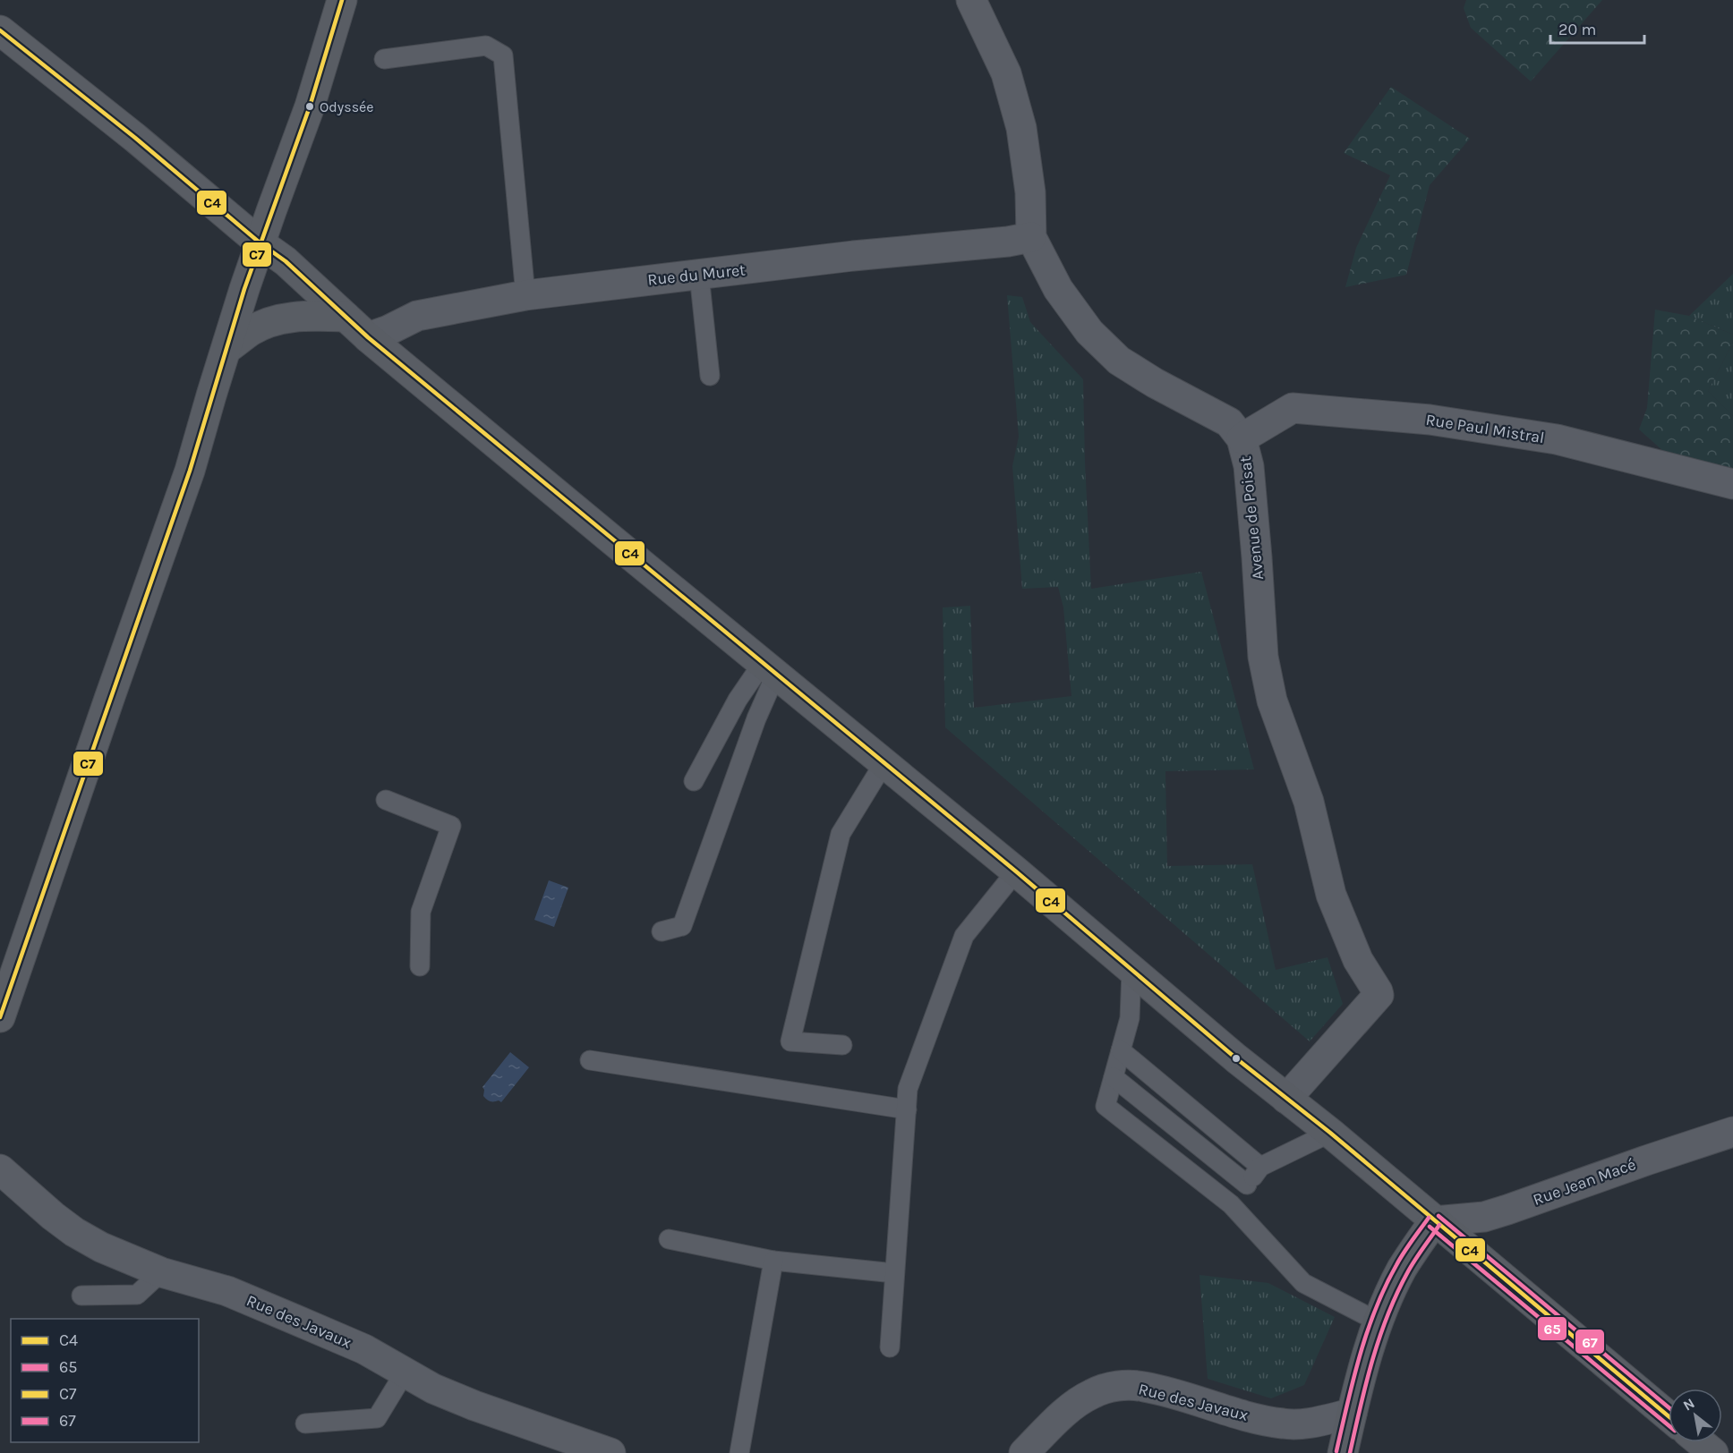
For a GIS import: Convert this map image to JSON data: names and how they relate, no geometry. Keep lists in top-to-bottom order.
{
  "streets": {
    "street": [
      "Rue du Muret",
      "Rue Paul Mistral",
      "Avenue de Poisat",
      "Rue Jean Macé",
      "Rue des Javaux"
    ]
  },
  "crossings": [
    ["Rue du Muret", "Avenue de Poisat"],
    ["Rue Paul Mistral", "Avenue de Poisat"]
  ],
  "places": ["Odyssée"],
  "lines": [
    "transit line C7",
    "transit line C4",
    "transit line 67",
    "transit line 65"
  ],
  "legend": [
    "C4",
    "65",
    "C7",
    "67"
  ],
  "scale_bar": "20 m",
  "north": "top left"
}
